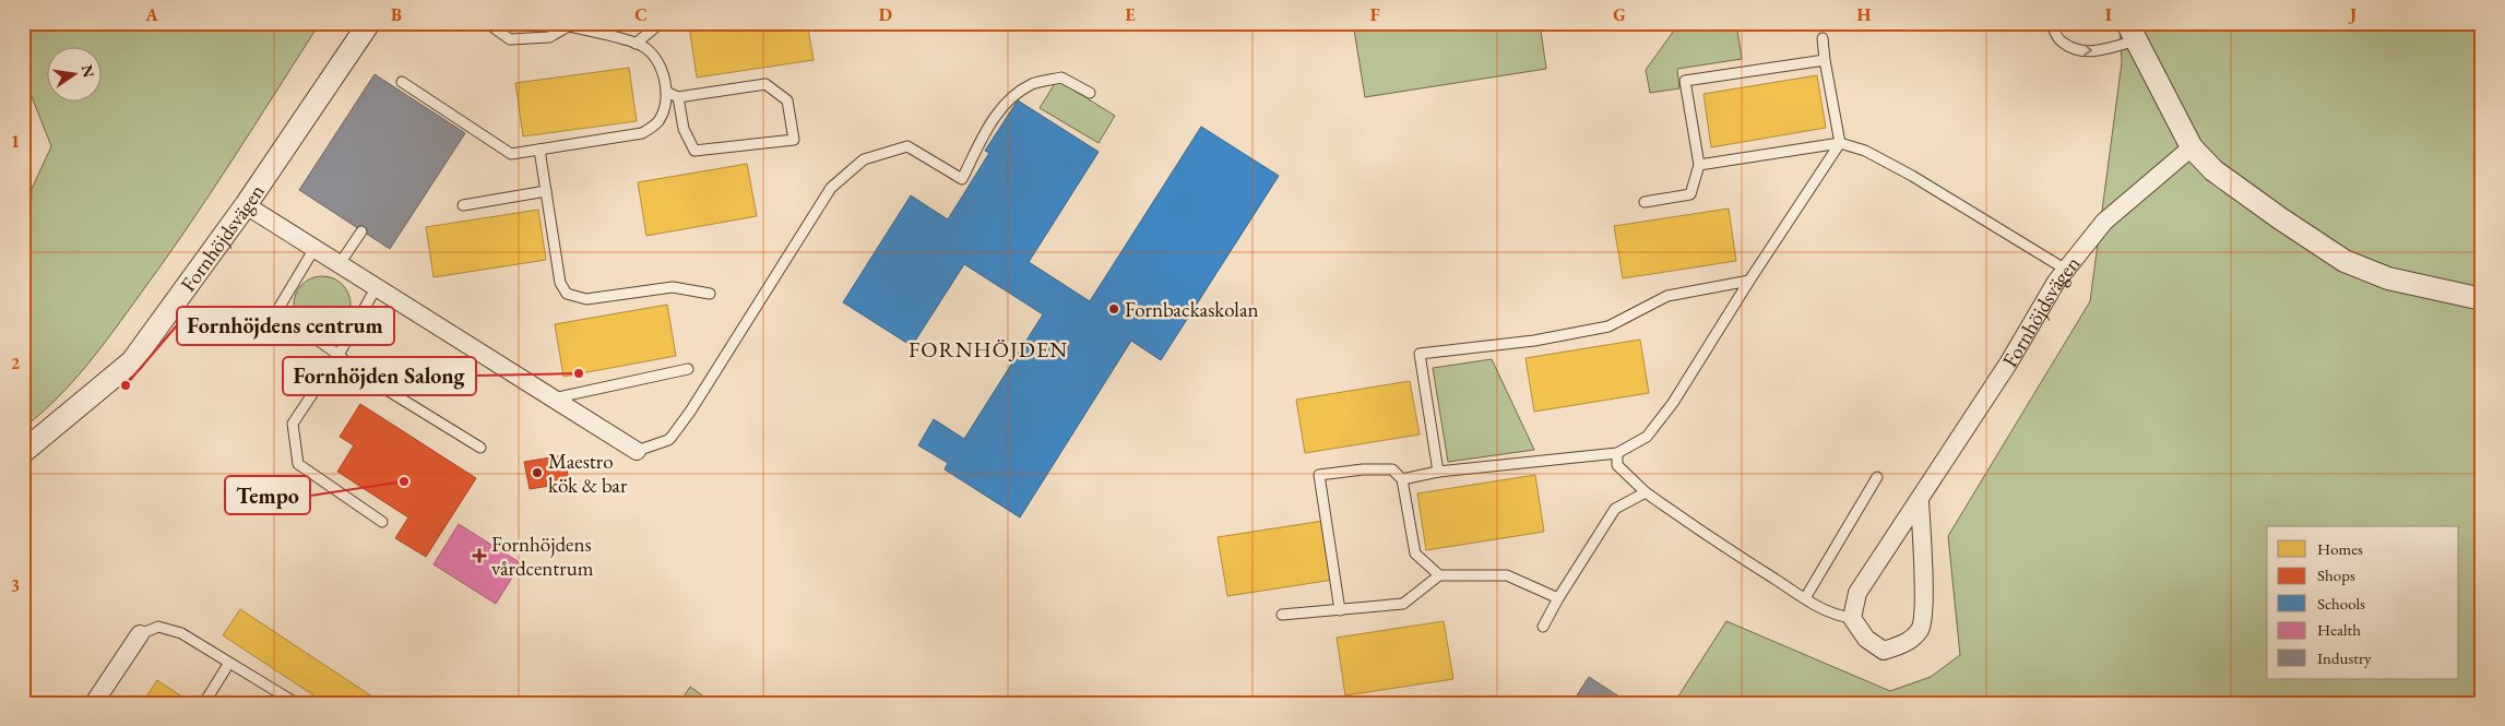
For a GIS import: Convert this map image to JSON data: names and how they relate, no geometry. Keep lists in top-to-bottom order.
{
  "streets": {
    "street": ["Fornhöjdsvägen"]
  },
  "districts": ["FORNHÖJDEN"],
  "places": {
    "other": [
      "Fornbackaskolan",
      "Fornhöjden Salong",
      "Fornhöjdens centrum",
      "Maestro kök & bar",
      "Tempo"
    ],
    "health": ["Fornhöjdens vårdcentrum"]
  },
  "legend": [
    "Homes",
    "Shops",
    "Schools",
    "Health",
    "Industry"
  ],
  "north": "right",
  "grid": {
    "columns": [
      "A",
      "B",
      "C",
      "D",
      "E",
      "F",
      "G",
      "H",
      "I",
      "J"
    ],
    "rows": ["1", "2", "3"]
  }
}
